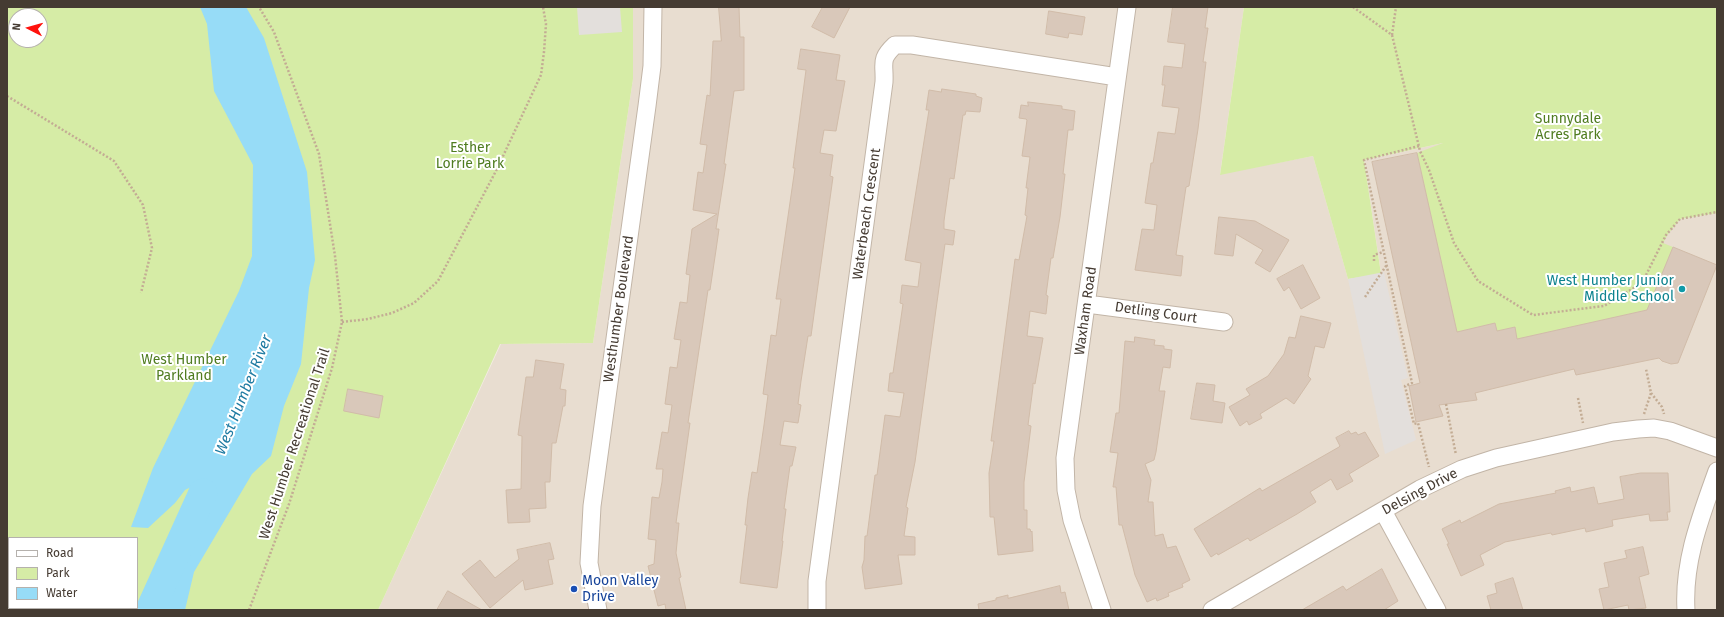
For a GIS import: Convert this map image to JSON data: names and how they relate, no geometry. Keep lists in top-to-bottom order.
{
  "streets": {
    "street": [
      "Waterbeach Crescent",
      "Westhumber Boulevard",
      "Waxham Road",
      "Detling Court",
      "Delsing Drive"
    ],
    "path": ["West Humber Recreational Trail"]
  },
  "crossings": [
    ["Waterbeach Crescent", "Waxham Road"],
    ["Waxham Road", "Detling Court"]
  ],
  "water": ["West Humber River"],
  "parks": ["Sunnydale Acres Park", "Esther Lorrie Park", "West Humber Parkland"],
  "places": ["West Humber Junior Middle School", "Moon Valley Drive"],
  "legend": ["Road", "Park", "Water"],
  "north": "left"
}
